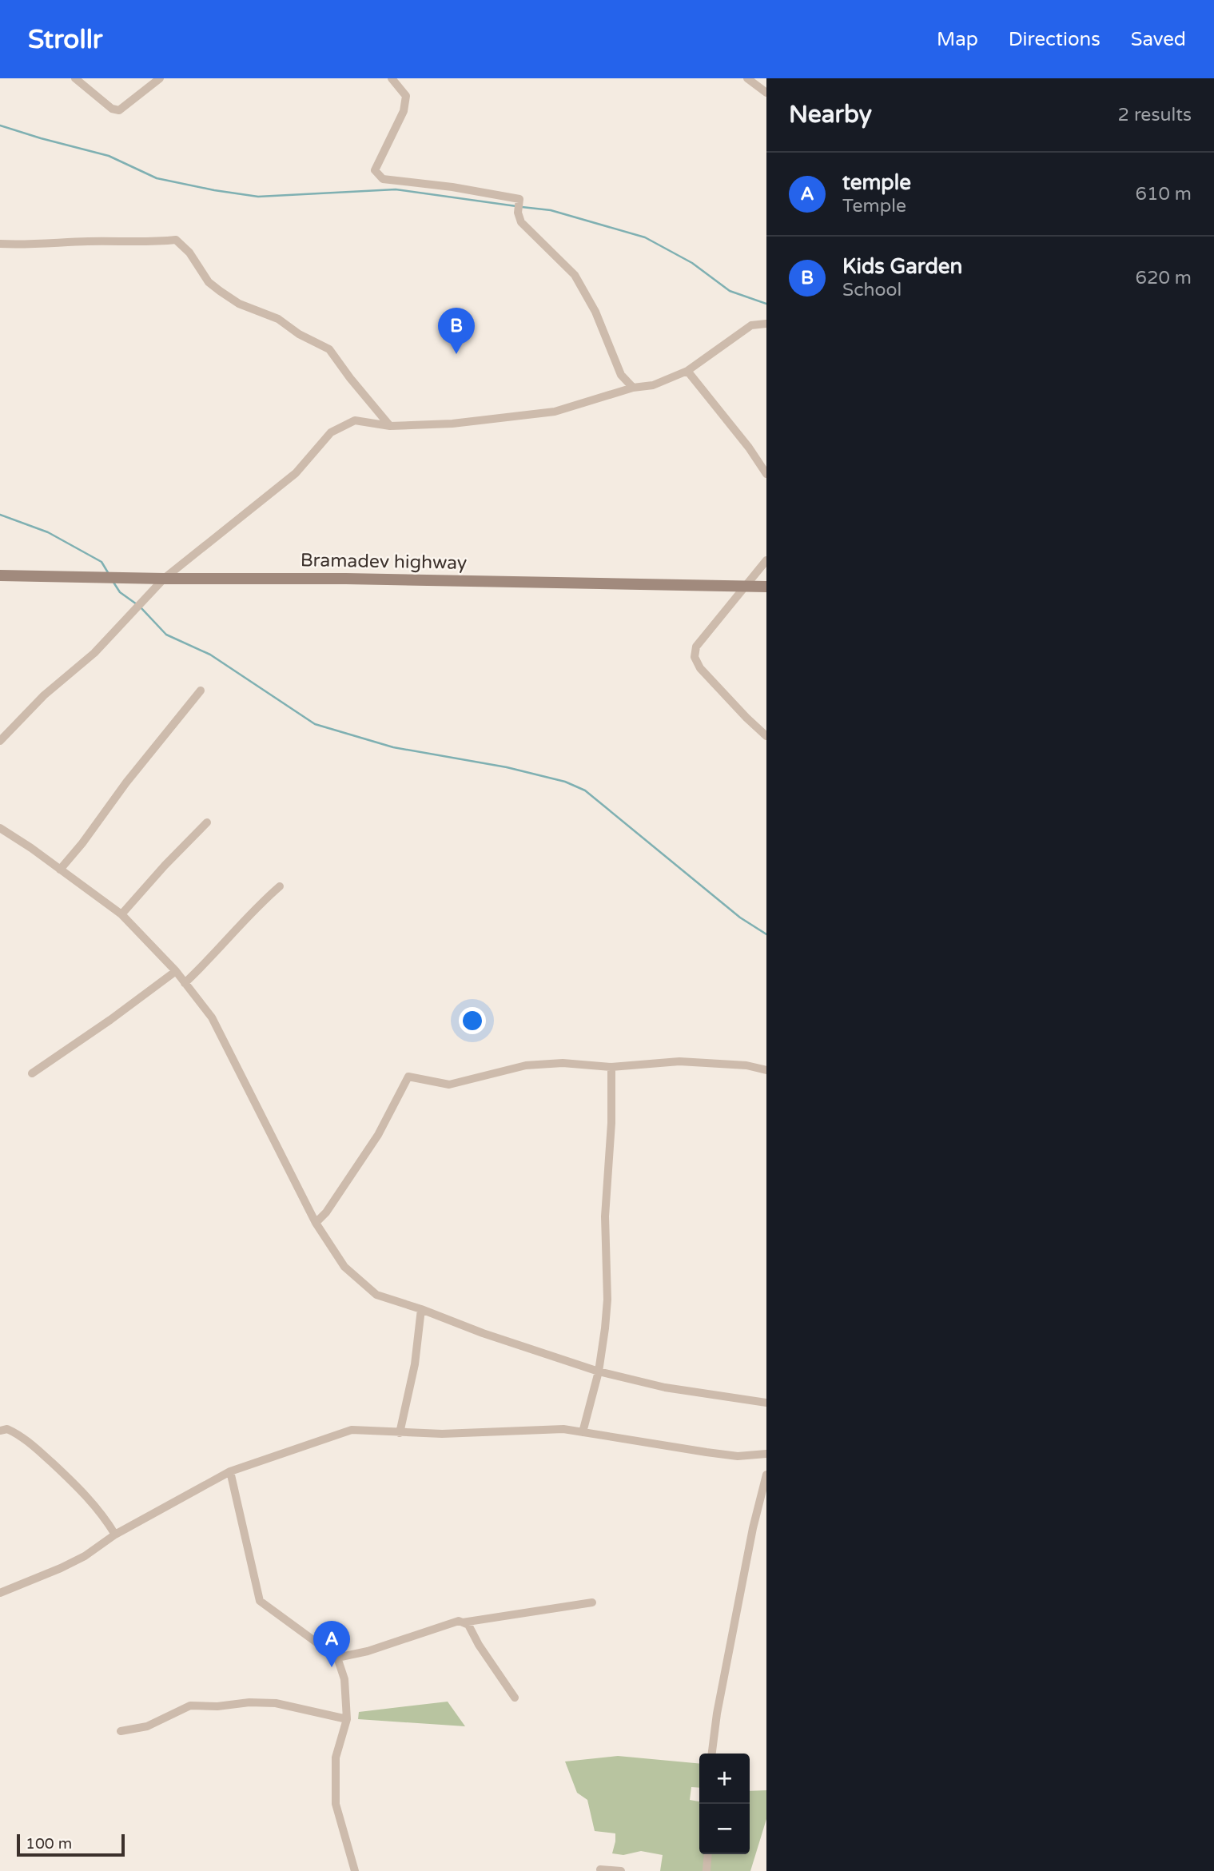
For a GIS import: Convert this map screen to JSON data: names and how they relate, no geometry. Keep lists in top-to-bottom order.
{
  "streets": {
    "street": ["Bramadev highway"]
  },
  "scale_bar": "100 m",
  "page": {
    "header": "Strollr",
    "nav": ["Map", "Directions", "Saved"],
    "heading": ["Nearby", "2 results"],
    "list": [
      {
        "mark": "A",
        "name": "temple",
        "note": "Temple",
        "value": "610 m"
      },
      {
        "mark": "B",
        "name": "Kids Garden",
        "note": "School",
        "value": "620 m"
      }
    ],
    "pins": ["B", "A"],
    "map_buttons": ["+", "−"],
    "scale": "100 m"
  }
}
